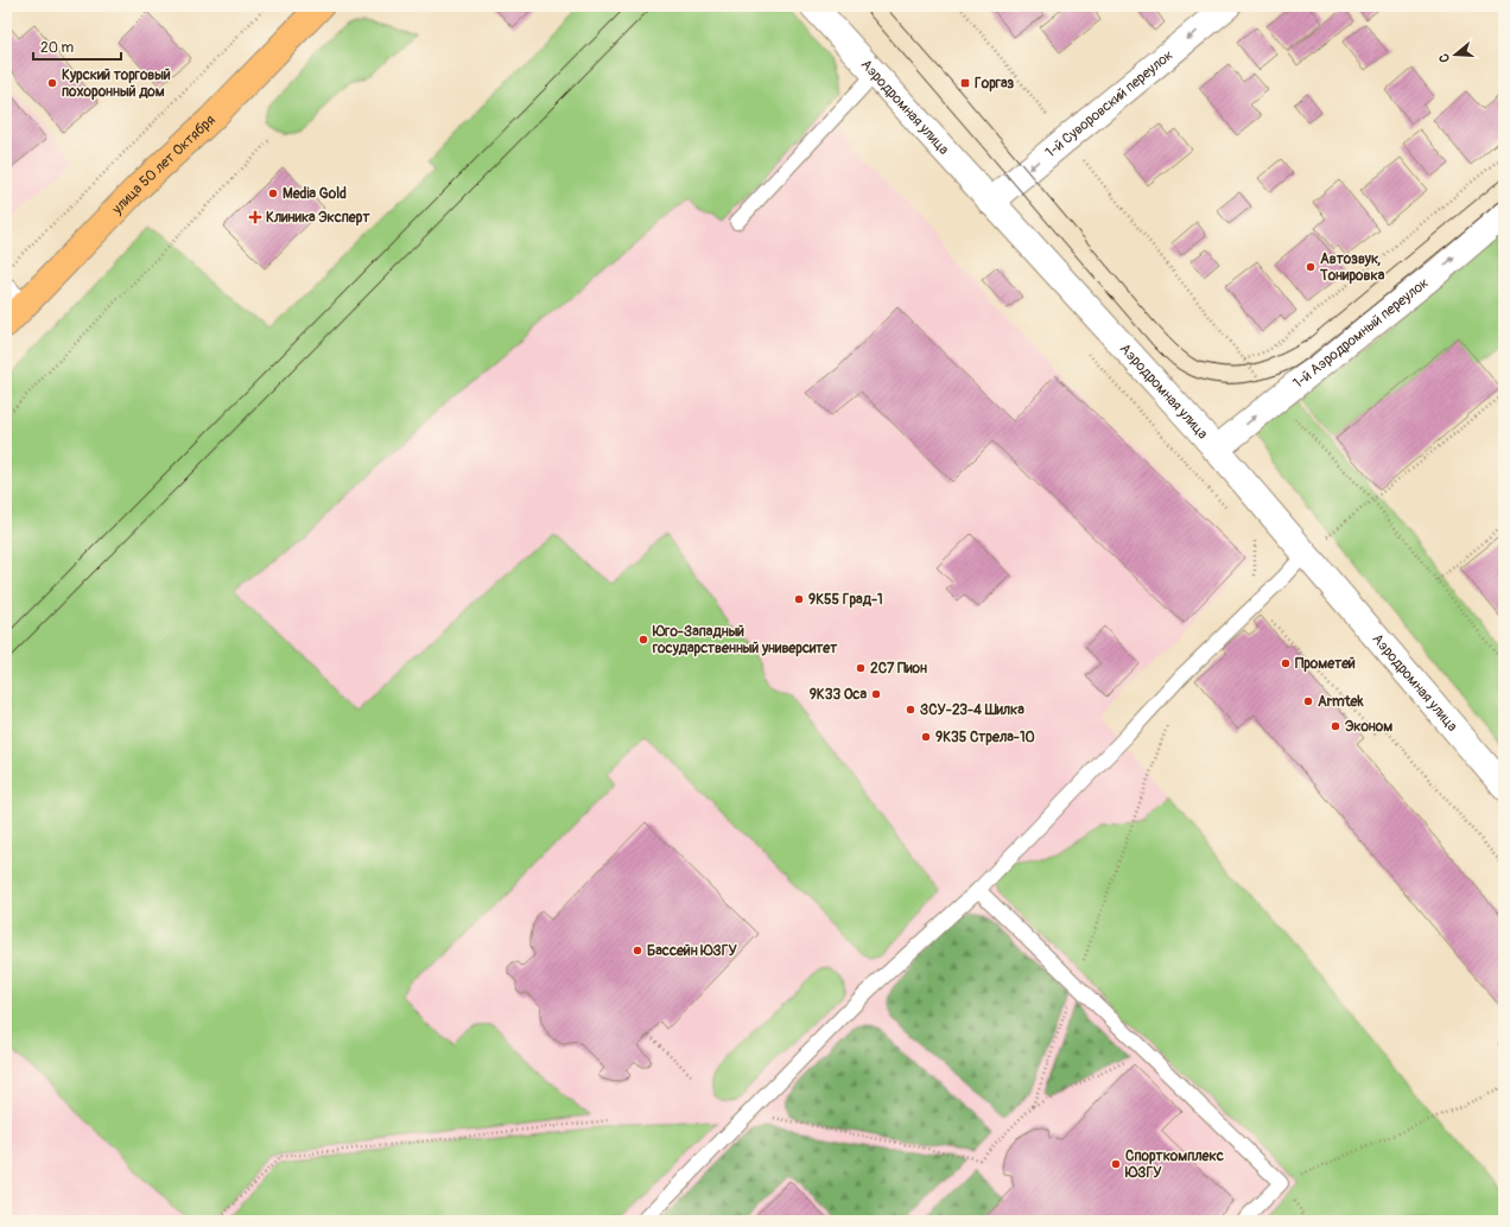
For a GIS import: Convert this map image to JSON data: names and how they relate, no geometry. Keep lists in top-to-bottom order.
{
  "streets": {
    "main road": ["улица 50 лет Октября"],
    "street": ["1-й Суворовский переулок", "Аэродромная улица", "1-й Аэродромный переулок"]
  },
  "crossings": [
    ["1-й Суворовский переулок", "Аэродромная улица"],
    ["Аэродромная улица", "1-й Аэродромный переулок"]
  ],
  "one_way": ["1-й Суворовский переулок", "1-й Аэродромный переулок"],
  "places": {
    "other": [
      "Курский торговый похоронный дом",
      "Media Gold",
      "Автозвук, Тонировка",
      "9К55 Град-1",
      "Юго-Западный государственный университет",
      "Прометей",
      "2С7 Пион",
      "9К33 Оса",
      "Armtek",
      "ЗСУ-23-4 Шилка",
      "Эконом",
      "9К35 Стрела-10",
      "Бассейн ЮЗГУ",
      "Спорткомплекс ЮЗГУ"
    ],
    "transit": ["Горгаз"],
    "health": ["Клиника Эксперт"]
  },
  "scale_bar": "20 m",
  "north": "left"
}
